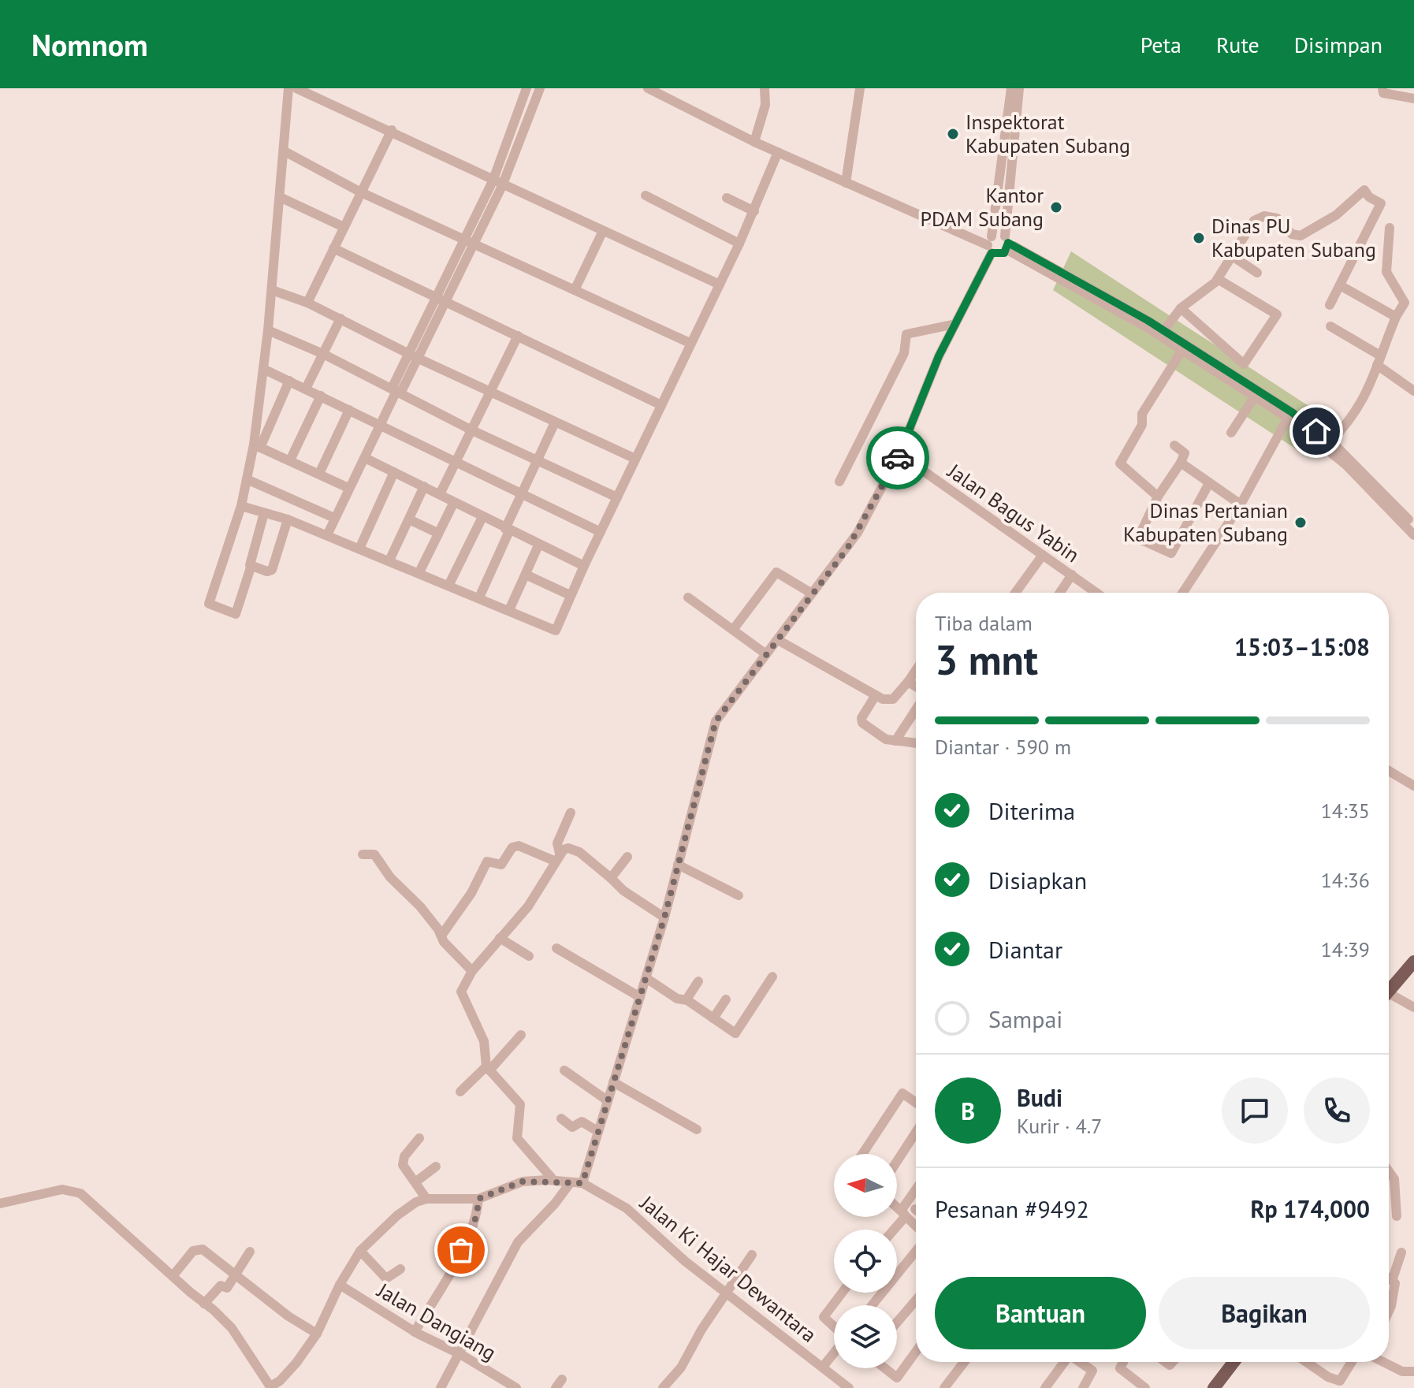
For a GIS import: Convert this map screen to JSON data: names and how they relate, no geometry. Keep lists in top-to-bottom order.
{
  "streets": {
    "street": ["Jalan Bagus Yabin", "Jalan Ki Hajar Dewantara", "Jalan Dangiang"]
  },
  "places": [
    "Inspektorat Kabupaten Subang",
    "Kantor PDAM Subang",
    "Dinas PU Kabupaten Subang",
    "Dinas Pertanian Kabupaten Subang"
  ],
  "north": "left",
  "page": {
    "header": "Nomnom",
    "nav": ["Peta", "Rute", "Disimpan"],
    "heading": ["3 mnt", "Tiba dalam", "15:03–15:08"],
    "panel": [
      "Budi",
      "Kurir · 4.7",
      "Pesanan #9492",
      "Rp 174,000"
    ],
    "bar": "Diantar · 590 m",
    "list": [
      ["Diterima", "14:35"],
      ["Disiapkan", "14:36"],
      ["Diantar", "14:39"],
      "Sampai"
    ],
    "round": "B",
    "buttons": ["Bantuan", "Bagikan"]
  }
}
